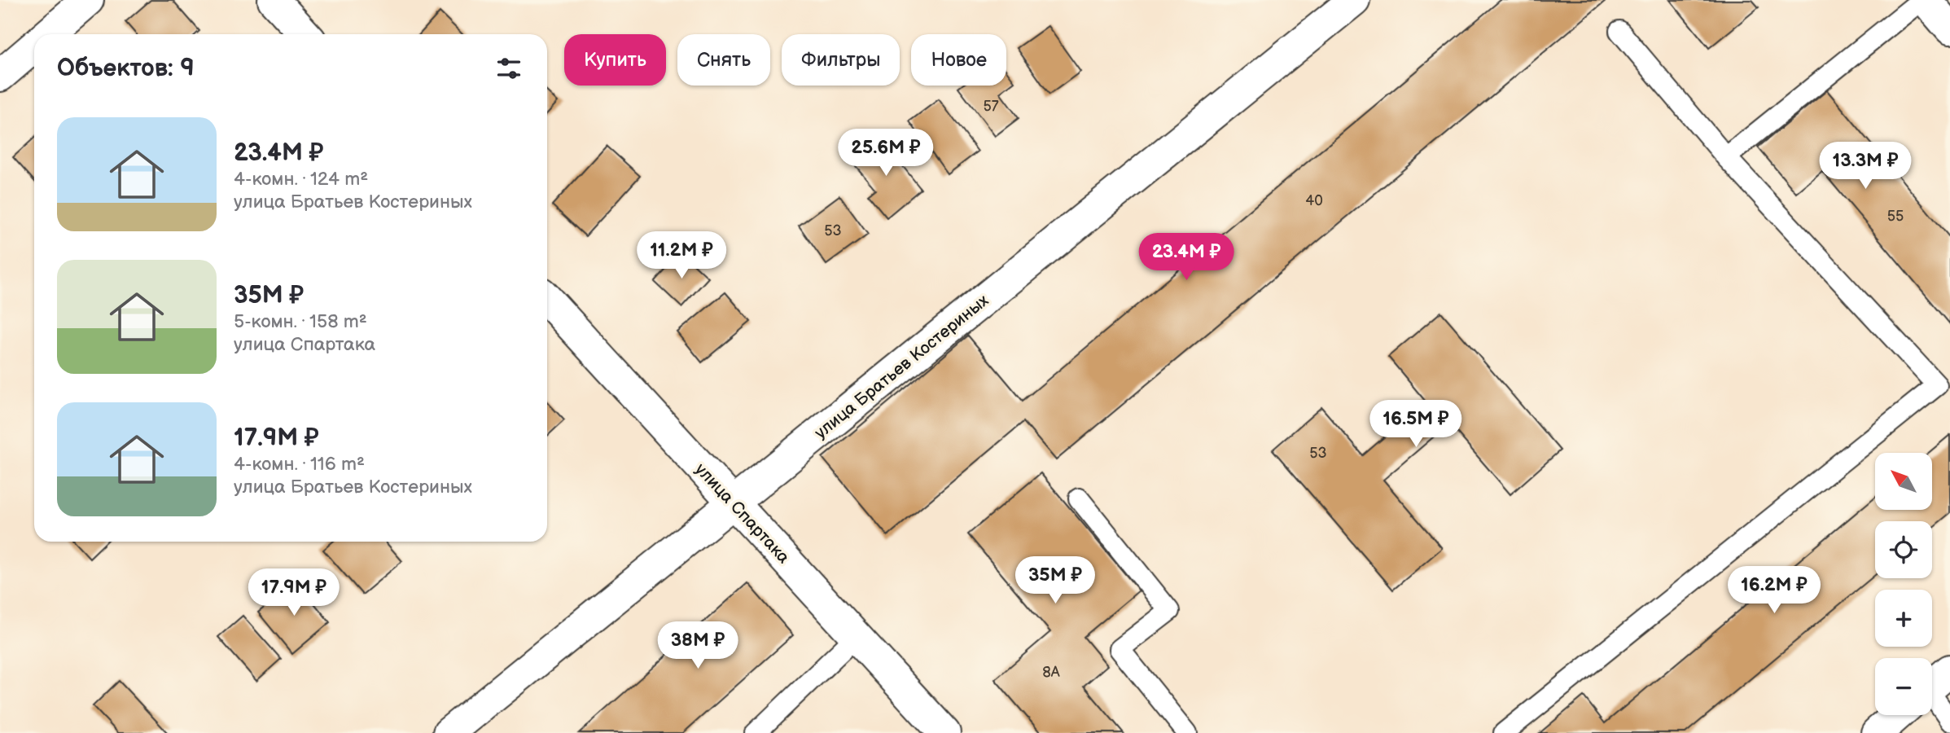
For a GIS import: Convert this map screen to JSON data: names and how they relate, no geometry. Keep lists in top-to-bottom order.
{
  "streets": {
    "street": ["улица Братьев Костериных", "улица Спартака"]
  },
  "crossings": [
    ["улица Братьев Костериных", "улица Спартака"]
  ],
  "house_numbers": [
    "57",
    "40",
    "55",
    "53",
    "53",
    "8А"
  ],
  "north": "top left",
  "page": {
    "chip": [
      "Купить",
      "Снять",
      "Фильтры",
      "Новое"
    ],
    "heading": "Объектов: 9",
    "list": [
      {
        "name": "23.4M ₽",
        "note": "4-комн. · 124 m² · улица Братьев Костериных"
      },
      {
        "name": "35M ₽",
        "note": "5-комн. · 158 m² · улица Спартака"
      },
      {
        "name": "17.9M ₽",
        "note": "4-комн. · 116 m² · улица Братьев Костериных"
      }
    ],
    "price": [
      "25.6M ₽",
      "13.3M ₽",
      "11.2M ₽",
      "23.4M ₽",
      "16.5M ₽",
      "35M ₽",
      "16.2M ₽",
      "17.9M ₽",
      "38M ₽"
    ],
    "map_buttons": ["+", "−"]
  }
}
